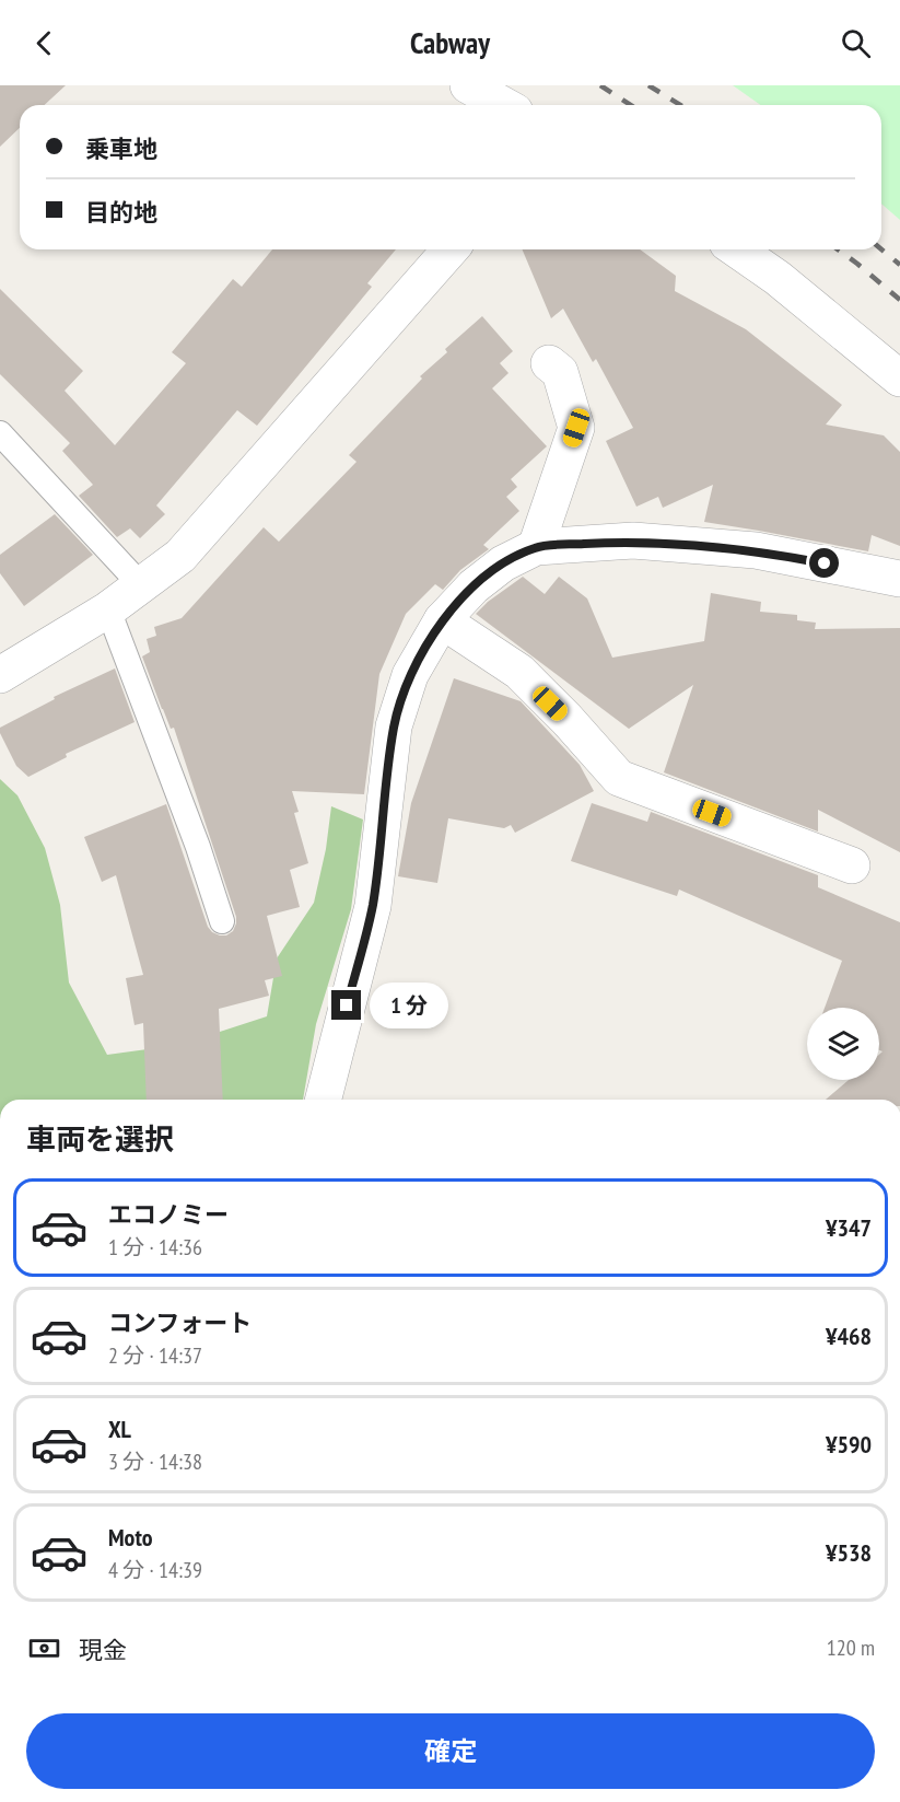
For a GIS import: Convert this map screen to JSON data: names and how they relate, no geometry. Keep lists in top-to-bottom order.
{
  "page": {
    "header": "Cabway",
    "banner": ["乗車地", "目的地"],
    "bubble": "1 分",
    "heading": "車両を選択",
    "list": [
      {
        "name": "エコノミー",
        "note": "1 分 · 14:36",
        "value": "¥347"
      },
      {
        "name": "コンフォート",
        "note": "2 分 · 14:37",
        "value": "¥468"
      },
      {
        "name": "XL",
        "note": "3 分 · 14:38",
        "value": "¥590"
      },
      {
        "name": "Moto",
        "note": "4 分 · 14:39",
        "value": "¥538"
      }
    ],
    "pay": ["現金", "120 m"],
    "buttons": "確定"
  }
}
